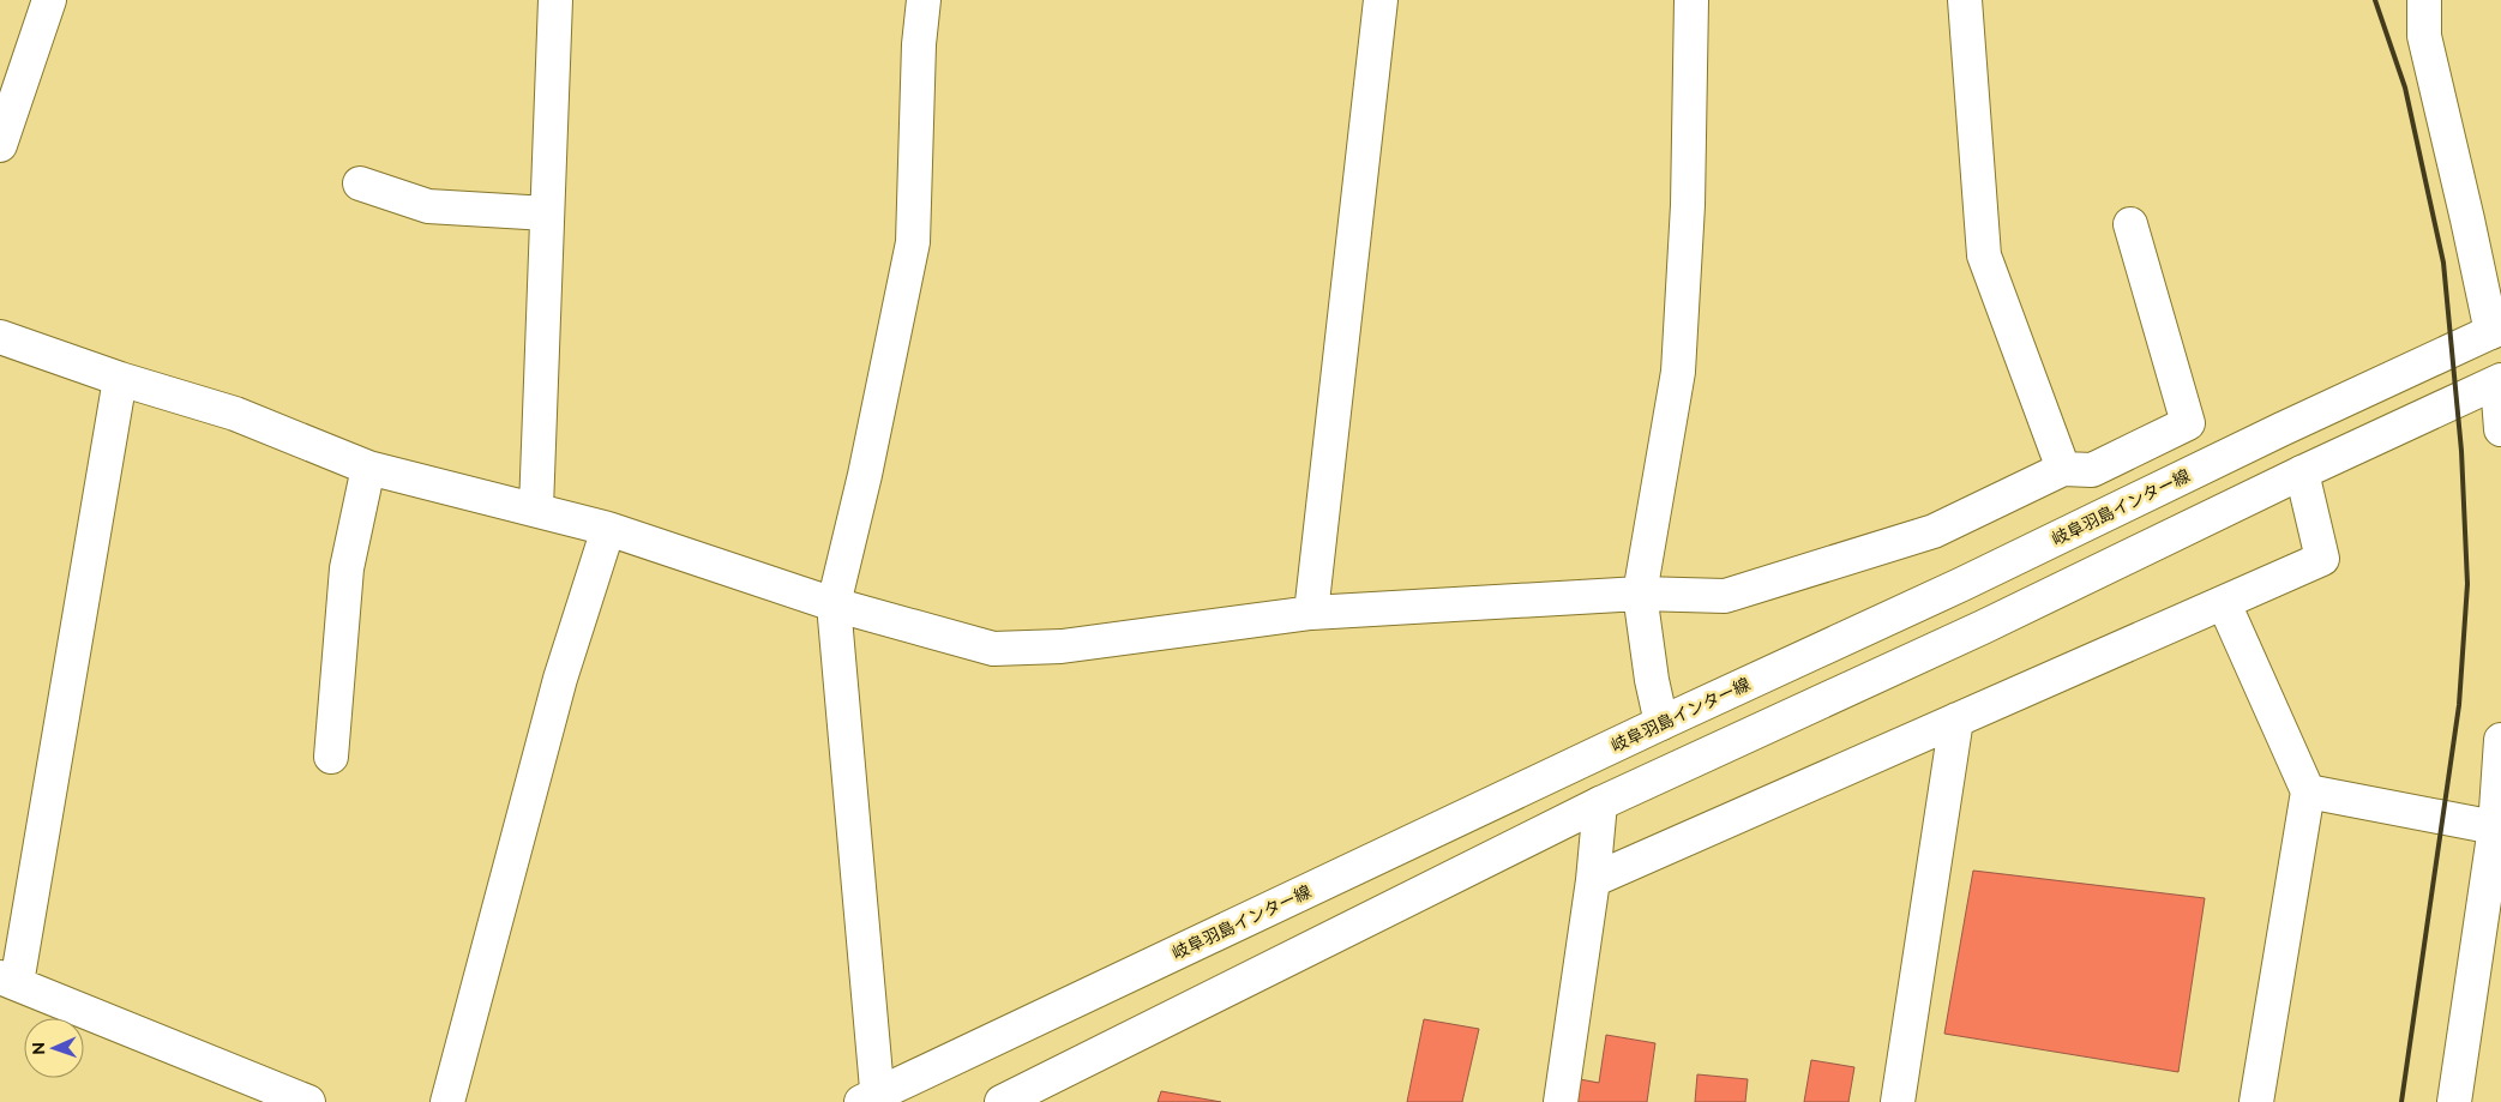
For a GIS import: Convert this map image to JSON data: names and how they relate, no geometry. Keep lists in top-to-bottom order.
{
  "streets": {
    "street": ["岐阜羽島インター線"]
  },
  "north": "left"
}
